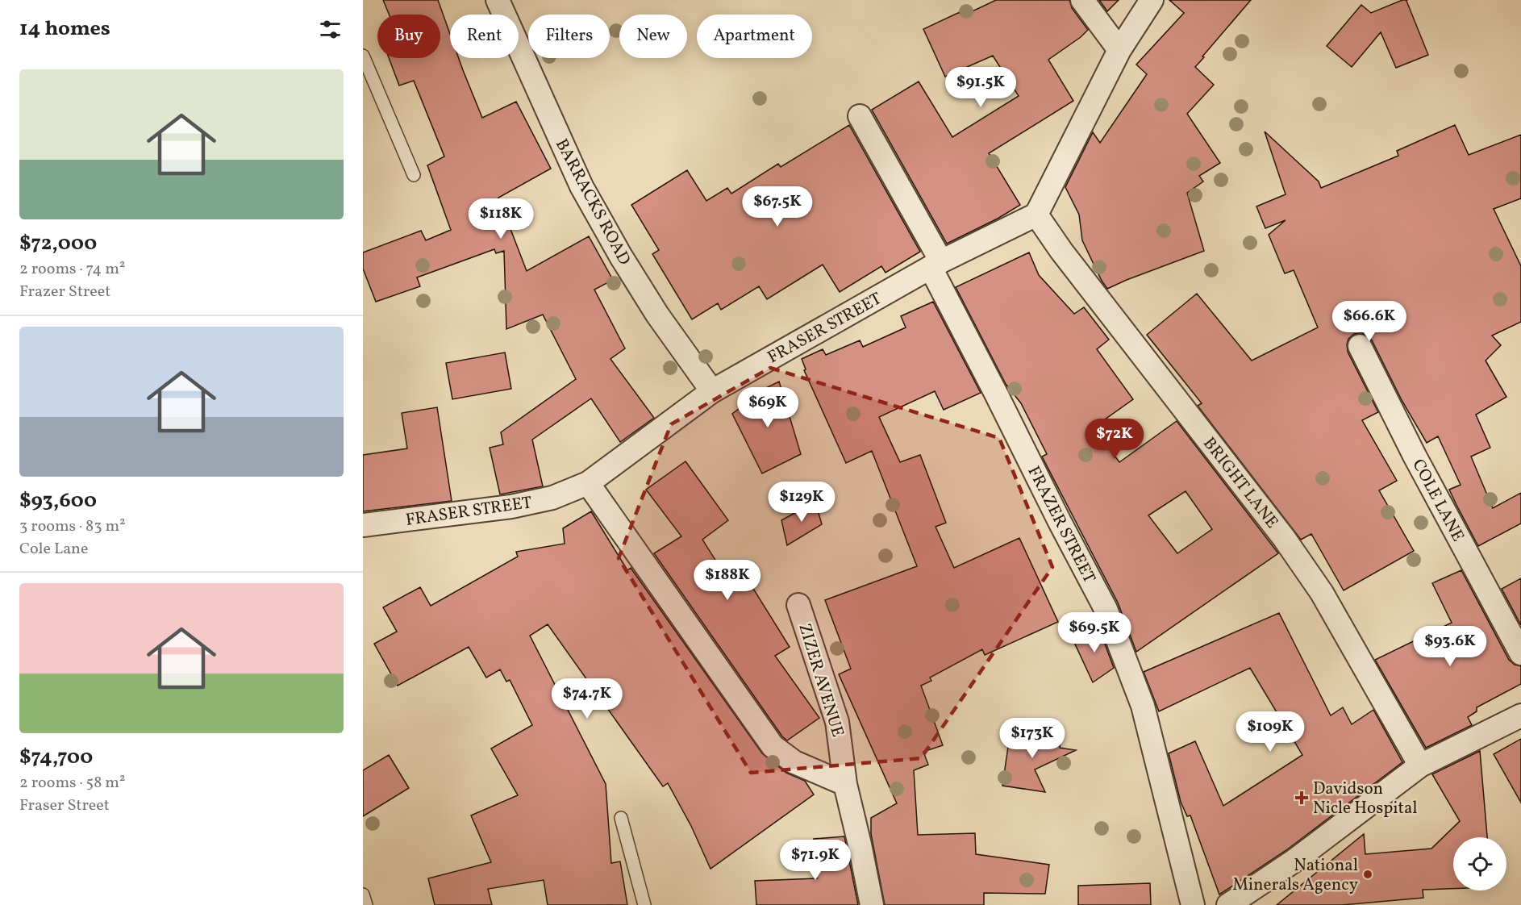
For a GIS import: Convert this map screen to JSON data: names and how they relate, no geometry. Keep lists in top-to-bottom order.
{
  "streets": {
    "street": [
      "BARRACKS ROAD",
      "FRASER STREET",
      "BRIGHT LANE",
      "COLE LANE",
      "FRAZER STREET",
      "ZIZER AVENUE"
    ]
  },
  "crossings": [
    ["BARRACKS ROAD", "FRASER STREET"],
    ["FRASER STREET", "BRIGHT LANE"],
    ["FRASER STREET", "FRAZER STREET"]
  ],
  "places": {
    "health": ["Davidson Nicle Hospital"],
    "other": ["National Minerals Agency"]
  },
  "page": {
    "heading": "14 homes",
    "chip": [
      "Buy",
      "Rent",
      "Filters",
      "New",
      "Apartment"
    ],
    "list": [
      {
        "name": "$72,000",
        "note": "2 rooms · 74 m² · Frazer Street"
      },
      {
        "name": "$93,600",
        "note": "3 rooms · 83 m² · Cole Lane"
      },
      {
        "name": "$74,700",
        "note": "2 rooms · 58 m² · Fraser Street"
      }
    ],
    "price": [
      "$91.5K",
      "$67.5K",
      "$118K",
      "$66.6K",
      "$69K",
      "$72K",
      "$129K",
      "$188K",
      "$69.5K",
      "$93.6K",
      "$74.7K",
      "$109K",
      "$173K",
      "$71.9K"
    ]
  }
}
